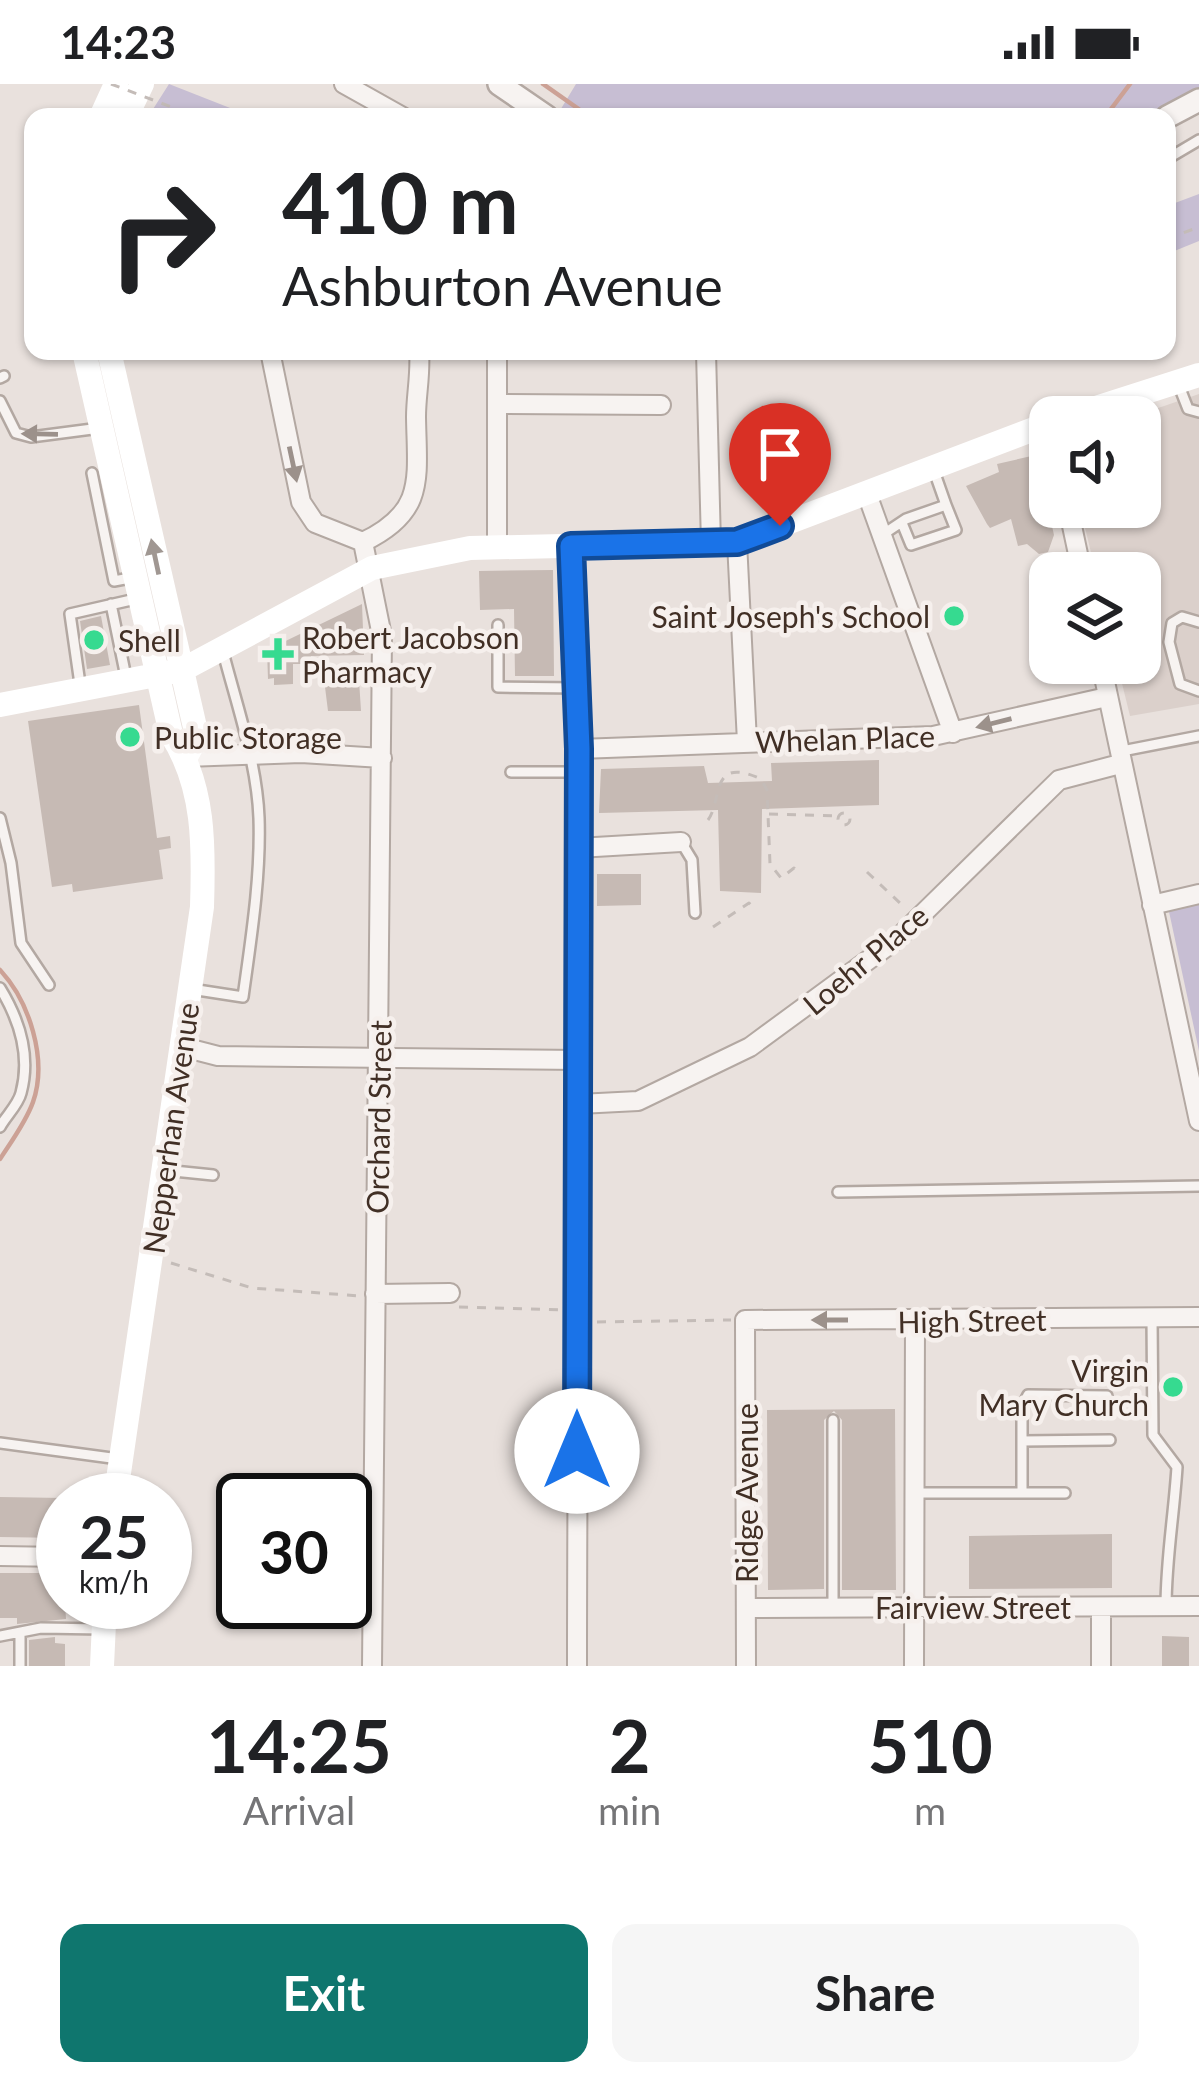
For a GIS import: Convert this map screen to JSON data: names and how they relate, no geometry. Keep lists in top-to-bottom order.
{
  "streets": {
    "main road": ["Nepperhan Avenue"],
    "street": [
      "Whelan Place",
      "Loehr Place",
      "Orchard Street",
      "High Street",
      "Ridge Avenue",
      "Fairview Street"
    ]
  },
  "crossings": [
    ["High Street", "Ridge Avenue"],
    ["Ridge Avenue", "Fairview Street"]
  ],
  "one_way": ["High Street"],
  "places": {
    "other": [
      "Saint Joseph's School",
      "Shell",
      "Public Storage",
      "Virgin Mary Church"
    ],
    "health": ["Robert Jacobson Pharmacy"]
  },
  "page": {
    "status": "14:23",
    "turn": ["410 m", "Ashburton Avenue"],
    "speed": "25 km/h",
    "limit": "30",
    "eta": [
      "14:25",
      "Arrival",
      "2",
      "min",
      "510",
      "m"
    ],
    "buttons": ["Exit", "Share"]
  }
}
